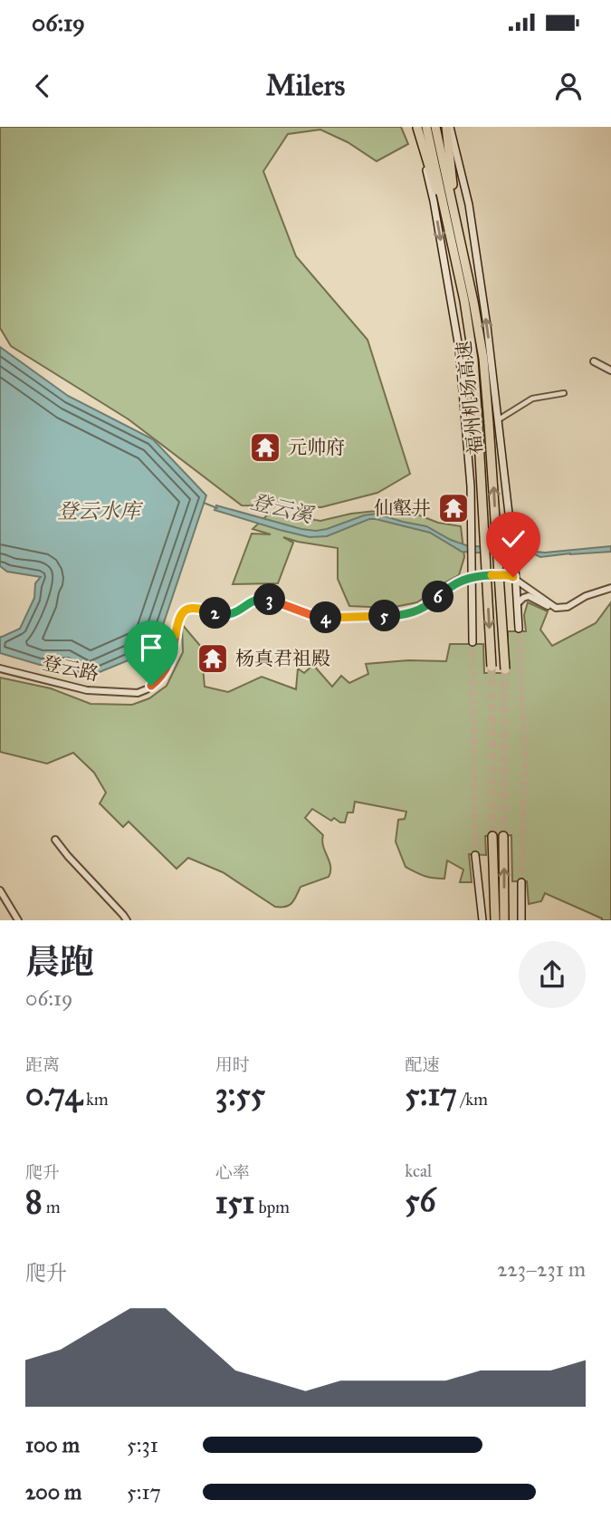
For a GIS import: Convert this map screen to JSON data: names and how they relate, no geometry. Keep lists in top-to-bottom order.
{
  "streets": {
    "highway": ["福州机场高速"],
    "street": ["登云路"]
  },
  "water": ["登云溪", "登云水库"],
  "places": {
    "temple": ["元帅府", "仙壑井", "杨真君祖殿"]
  },
  "page": {
    "status": "06:19",
    "header": "Milers",
    "pins": [
      "6",
      "3",
      "2",
      "5",
      "4"
    ],
    "heading": ["晨跑", "06:19"],
    "stats": [
      ["距离", "0.74 km"],
      ["用时", "3:55"],
      ["配速", "5:17 /km"],
      ["爬升", "8 m"],
      ["心率", "151 bpm"],
      ["kcal", "56"]
    ],
    "chart": ["爬升", "223–231 m"],
    "list": [
      {
        "name": "100 m",
        "note": "5:31"
      },
      {
        "name": "200 m",
        "note": "5:17"
      }
    ]
  }
}
